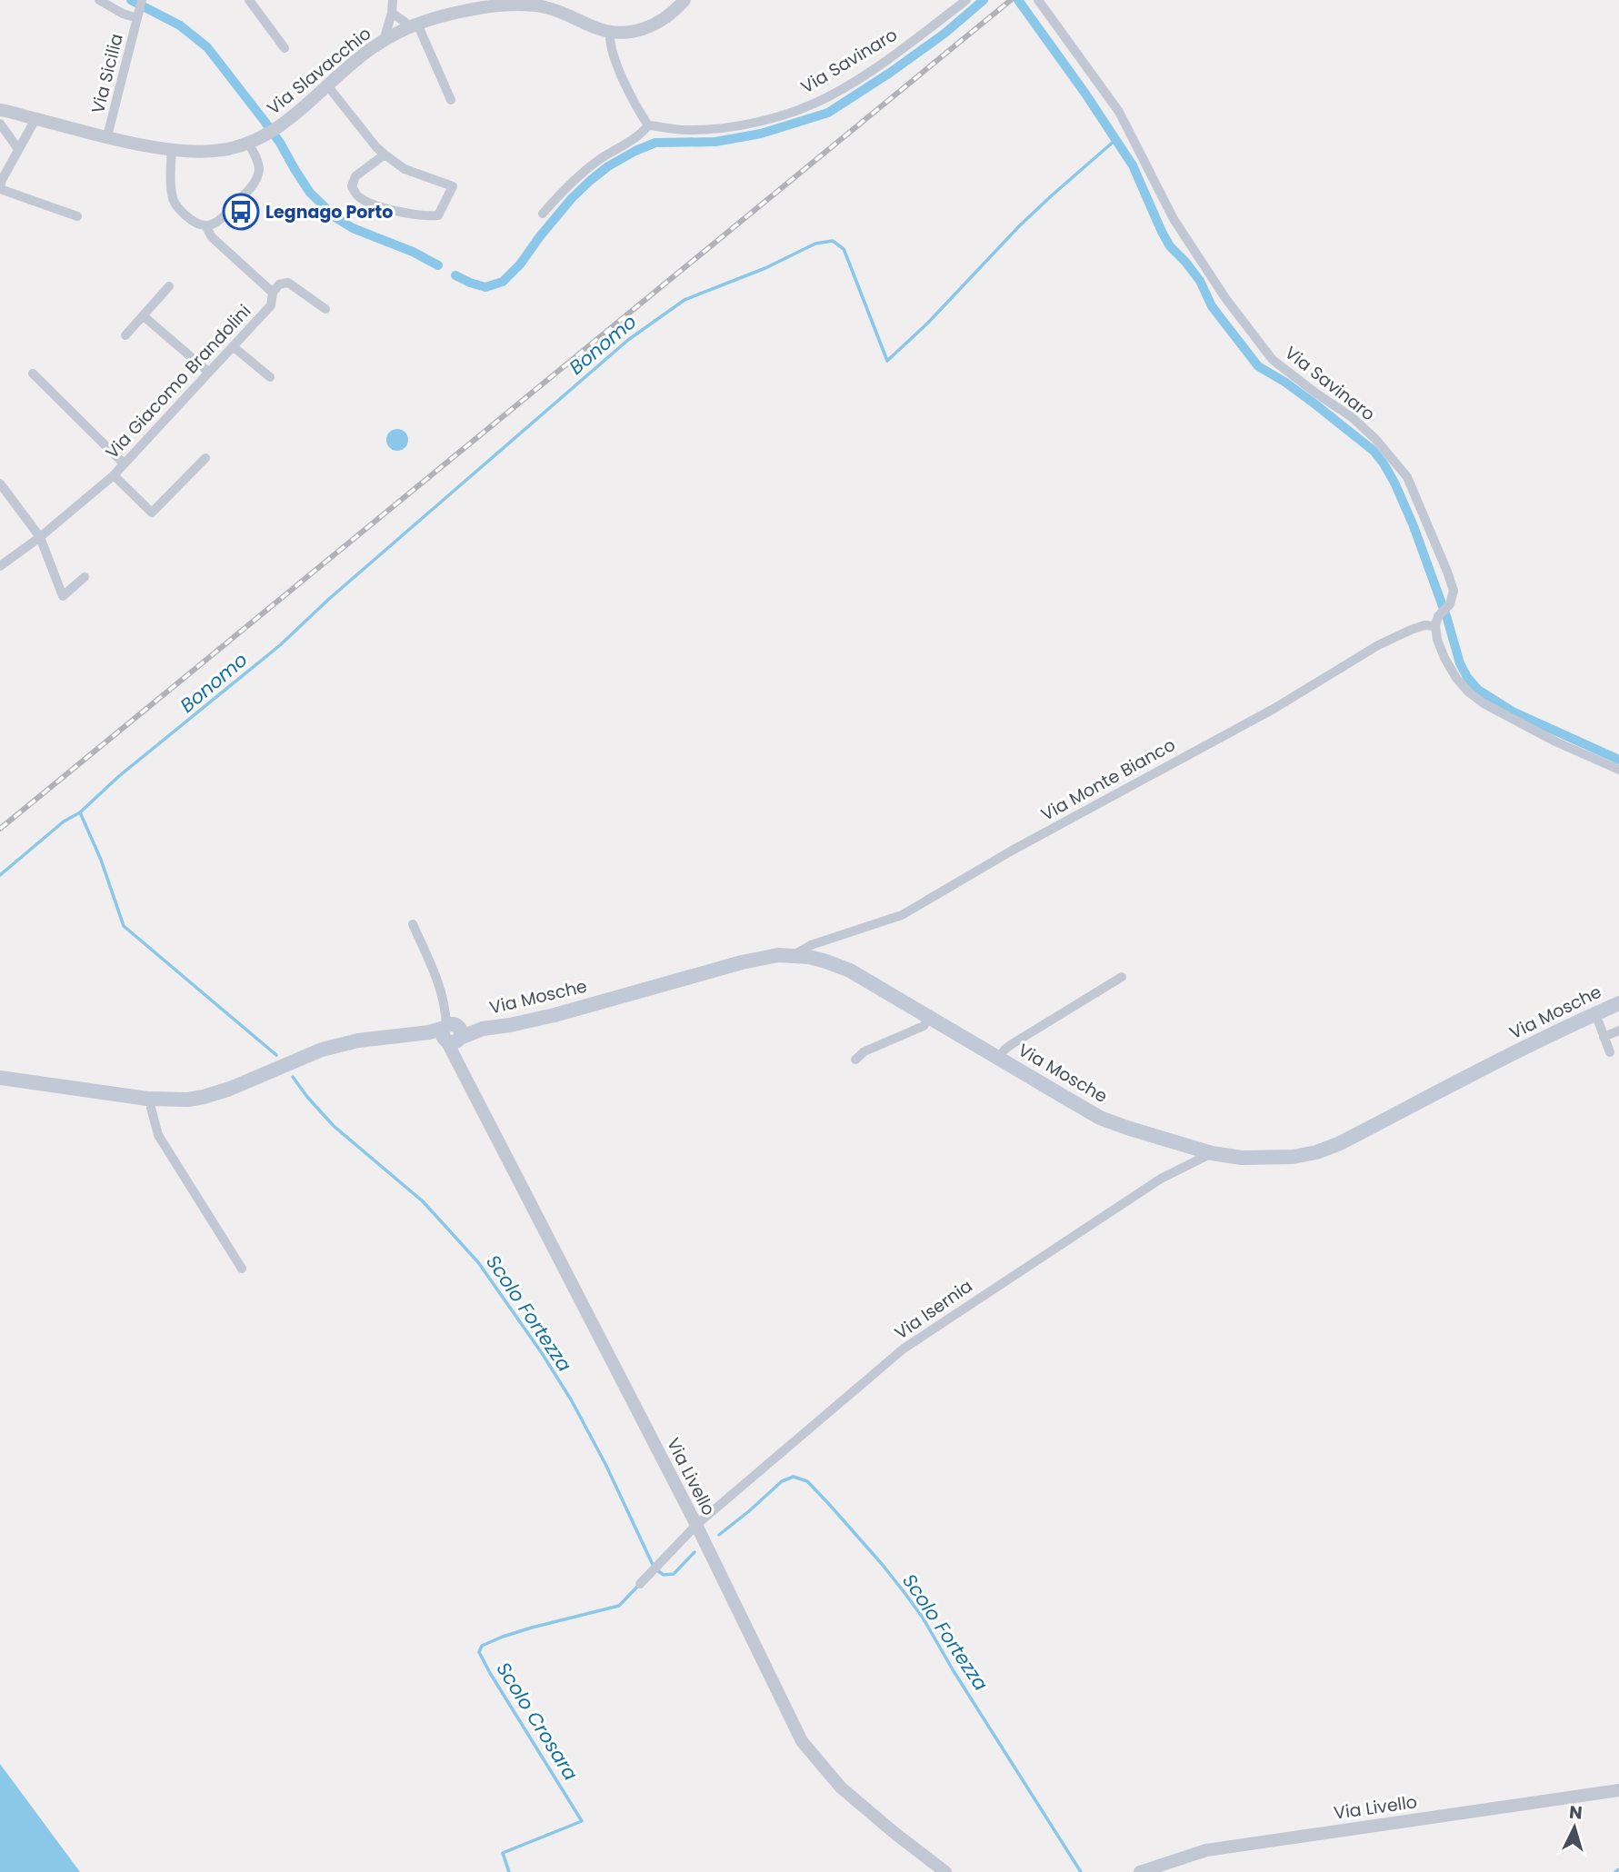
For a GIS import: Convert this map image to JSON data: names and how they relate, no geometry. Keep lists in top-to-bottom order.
{
  "streets": {
    "main road": ["Via Mosche"],
    "street": [
      "Via Savinaro",
      "Via Slavacchio",
      "Via Sicilia",
      "Via Giacomo Brandolini",
      "Via Monte Bianco",
      "Via Isernia",
      "Via Livello"
    ]
  },
  "crossings": [
    ["Via Savinaro", "Via Monte Bianco"],
    ["Via Slavacchio", "Via Sicilia"],
    ["Via Monte Bianco", "Via Mosche"],
    ["Via Mosche", "Via Isernia"],
    ["Via Mosche", "Via Livello"],
    ["Via Isernia", "Via Livello"]
  ],
  "water": ["Bonomo", "Scolo Fortezza", "Scolo Crosara"],
  "places": {
    "bus stop": ["Legnago Porto"]
  },
  "north": "top"
}
